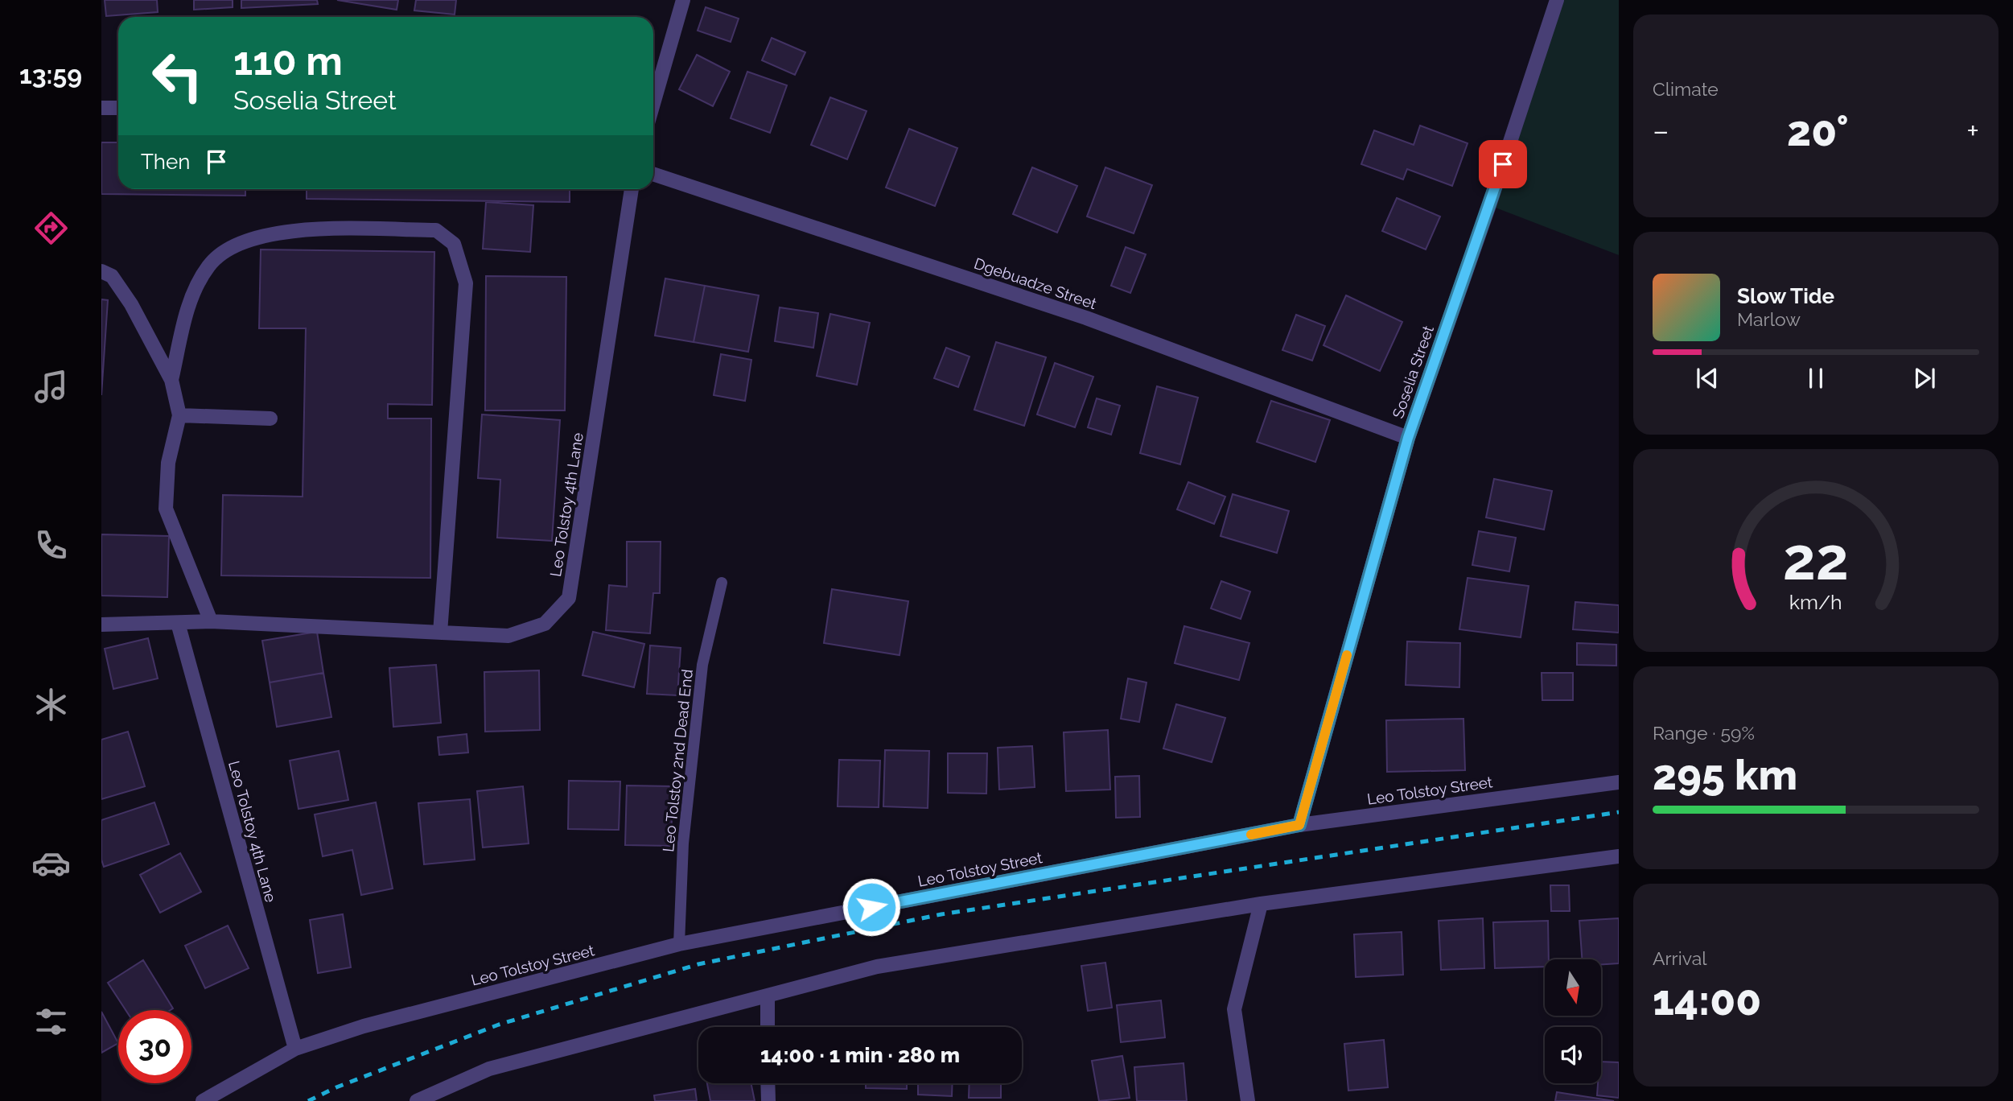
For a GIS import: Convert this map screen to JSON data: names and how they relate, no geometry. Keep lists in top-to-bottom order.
{
  "streets": {
    "street": [
      "Dgebuadze Street",
      "Soselia Street",
      "Leo Tolstoy 4th Lane",
      "Leo Tolstoy Street"
    ],
    "lane": ["Leo Tolstoy 2nd Dead End"]
  },
  "crossings": [
    ["Dgebuadze Street", "Soselia Street"],
    ["Soselia Street", "Leo Tolstoy Street"],
    ["Leo Tolstoy 4th Lane", "Leo Tolstoy Street"],
    ["Leo Tolstoy 2nd Dead End", "Leo Tolstoy Street"]
  ],
  "north": "bottom",
  "page": {
    "tabs": "13:59",
    "tile": [
      "Climate",
      ["Range · 59%", "295 km"],
      ["Arrival", "14:00"]
    ],
    "turn": ["110 m", "Soselia Street"],
    "heat": ["−", "20°", "+"],
    "then": "Then",
    "song": ["Slow Tide", "Marlow"],
    "limit": "30",
    "trip": "14:00 · 1 min · 280 m",
    "gauge": ["22", "km/h"]
  }
}
